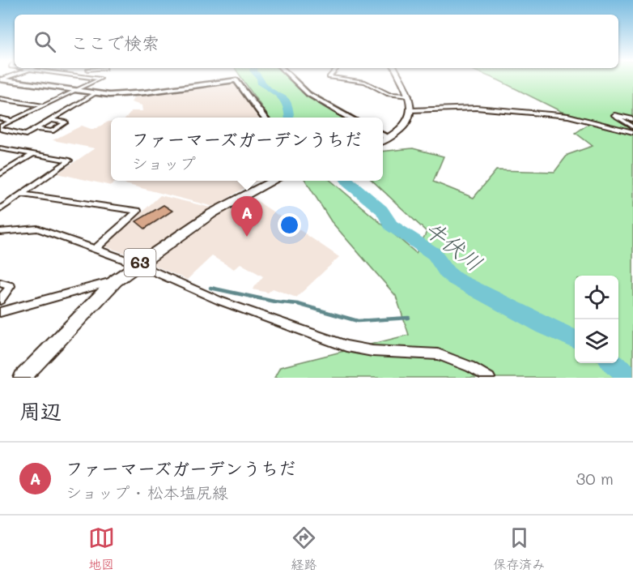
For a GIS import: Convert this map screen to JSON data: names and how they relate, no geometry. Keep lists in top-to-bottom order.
{
  "streets": {
    "main road": ["63"]
  },
  "water": ["牛伏川"],
  "page": {
    "search": "ここで検索",
    "popup": ["ファーマーズガーデンうちだ", "ショップ"],
    "pins": "A",
    "heading": "周辺",
    "list": [
      {
        "mark": "A",
        "name": "ファーマーズガーデンうちだ",
        "note": "ショップ · 松本塩尻線",
        "value": "30 m"
      }
    ],
    "nav": ["地図", "経路", "保存済み"]
  }
}
